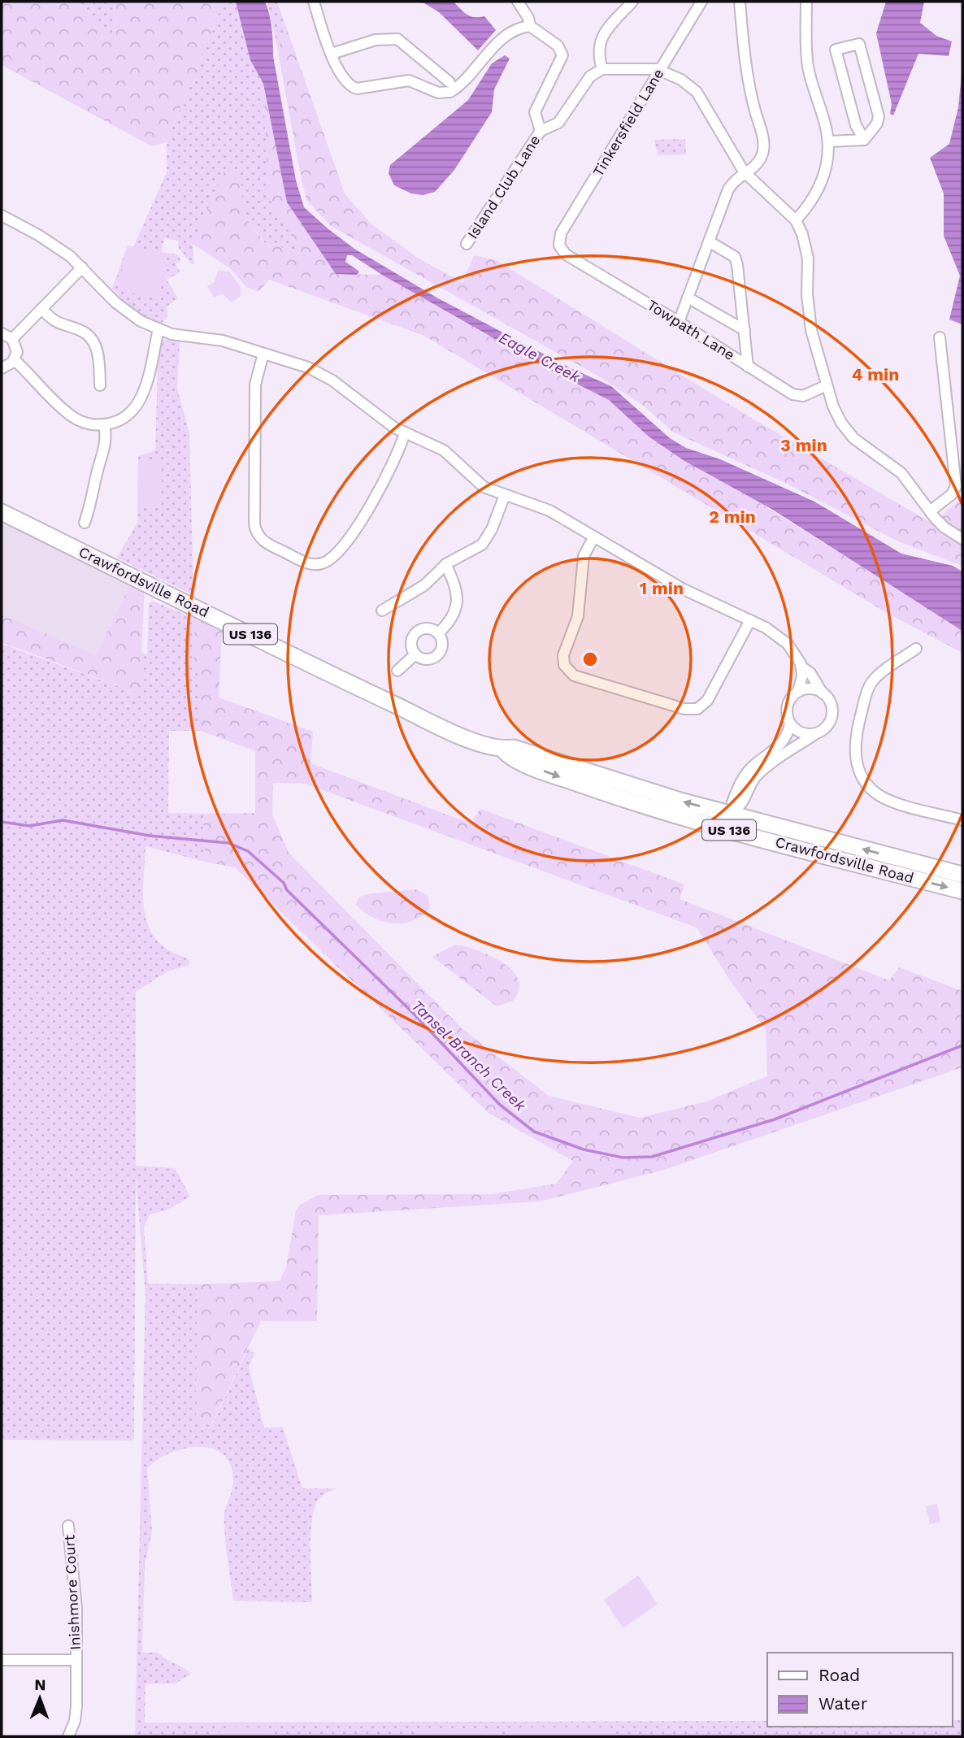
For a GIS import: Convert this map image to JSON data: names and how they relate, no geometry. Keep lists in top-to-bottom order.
{
  "streets": {
    "main road": ["Crawfordsville Road", "US 136"],
    "street": [
      "Tinkersfield Lane",
      "Island Club Lane",
      "Towpath Lane",
      "Inishmore Court"
    ]
  },
  "crossings": [
    ["Tinkersfield Lane", "Towpath Lane"]
  ],
  "water": ["Eagle Creek", "Tansel Branch Creek"],
  "legend": ["Road", "Water"],
  "north": "top",
  "rings": [
    "4 min",
    "3 min",
    "2 min",
    "1 min"
  ]
}
